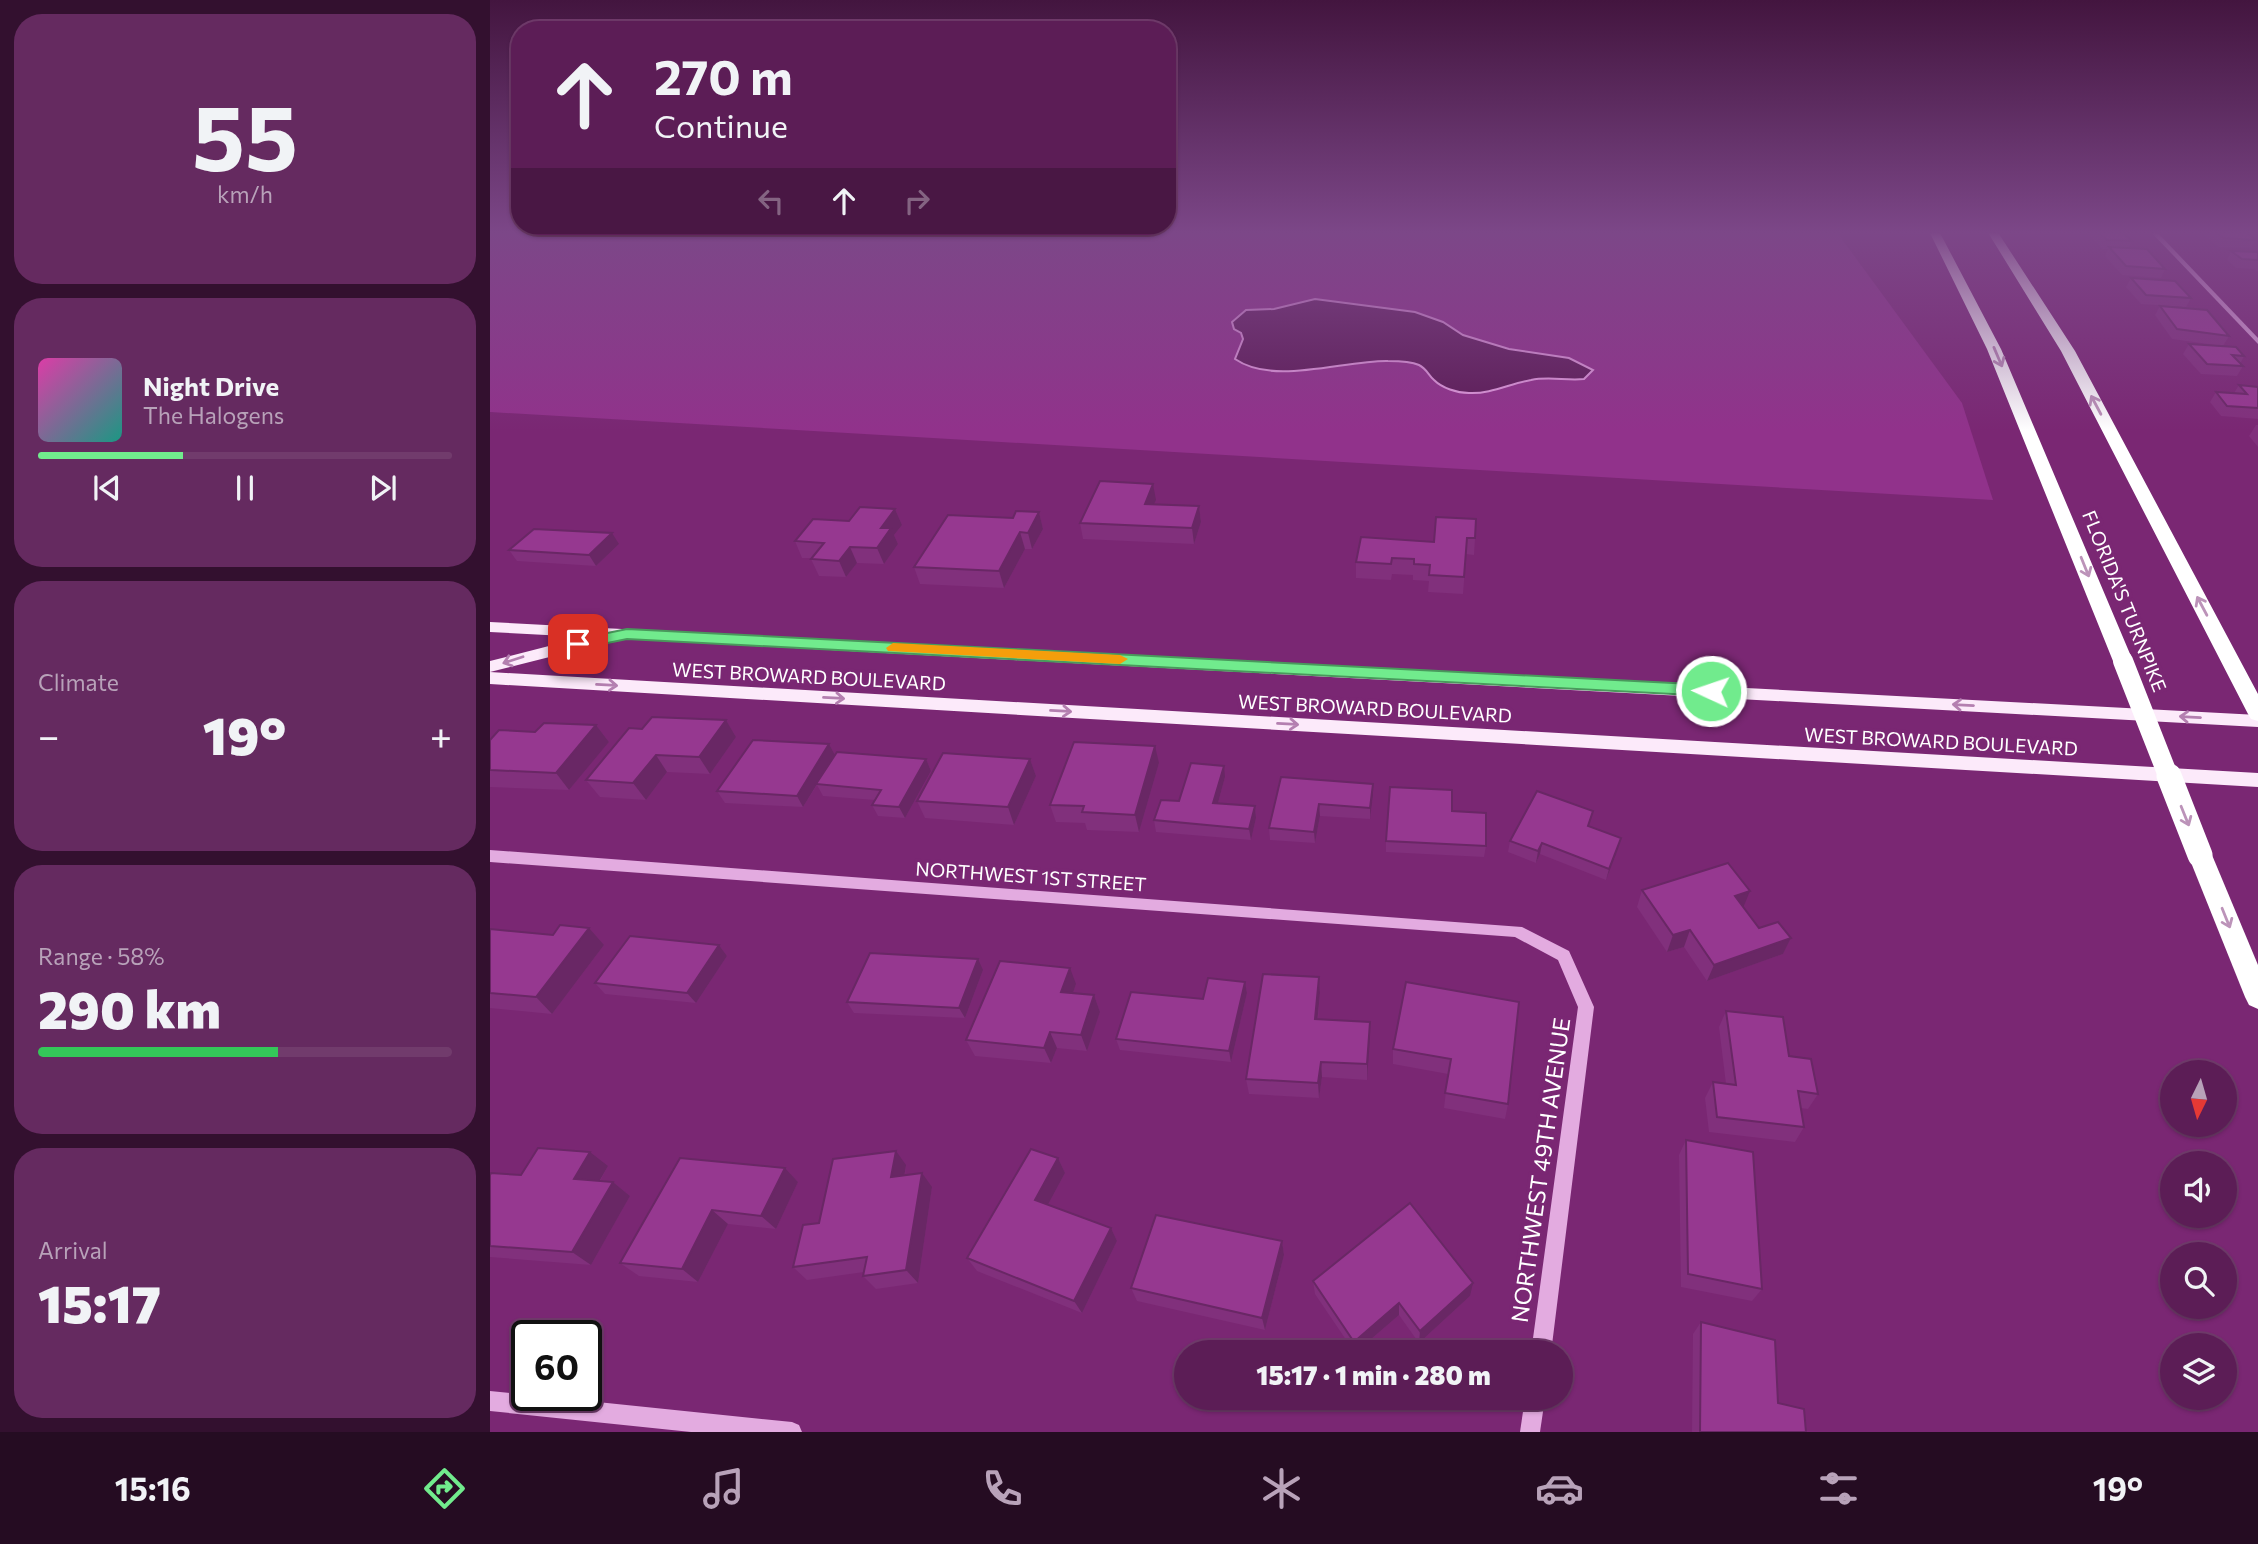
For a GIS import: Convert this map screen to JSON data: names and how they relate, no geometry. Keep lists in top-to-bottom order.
{
  "streets": {
    "highway": ["FLORIDA'S TURNPIKE"],
    "main road": ["WEST BROWARD BOULEVARD"],
    "street": ["NORTHWEST 1ST STREET", "NORTHWEST 49TH AVENUE"]
  },
  "crossings": [
    ["NORTHWEST 1ST STREET", "NORTHWEST 49TH AVENUE"]
  ],
  "north": "bottom",
  "page": {
    "tile": [
      ["55", "km/h"],
      "Climate",
      ["Range · 58%", "290 km"],
      ["Arrival", "15:17"]
    ],
    "turn": ["270 m", "Continue"],
    "song": ["Night Drive", "The Halogens"],
    "heat": ["−", "19°", "+"],
    "limit": "60",
    "trip": "15:17 · 1 min · 280 m",
    "tabs": ["15:16", "19°"]
  }
}
